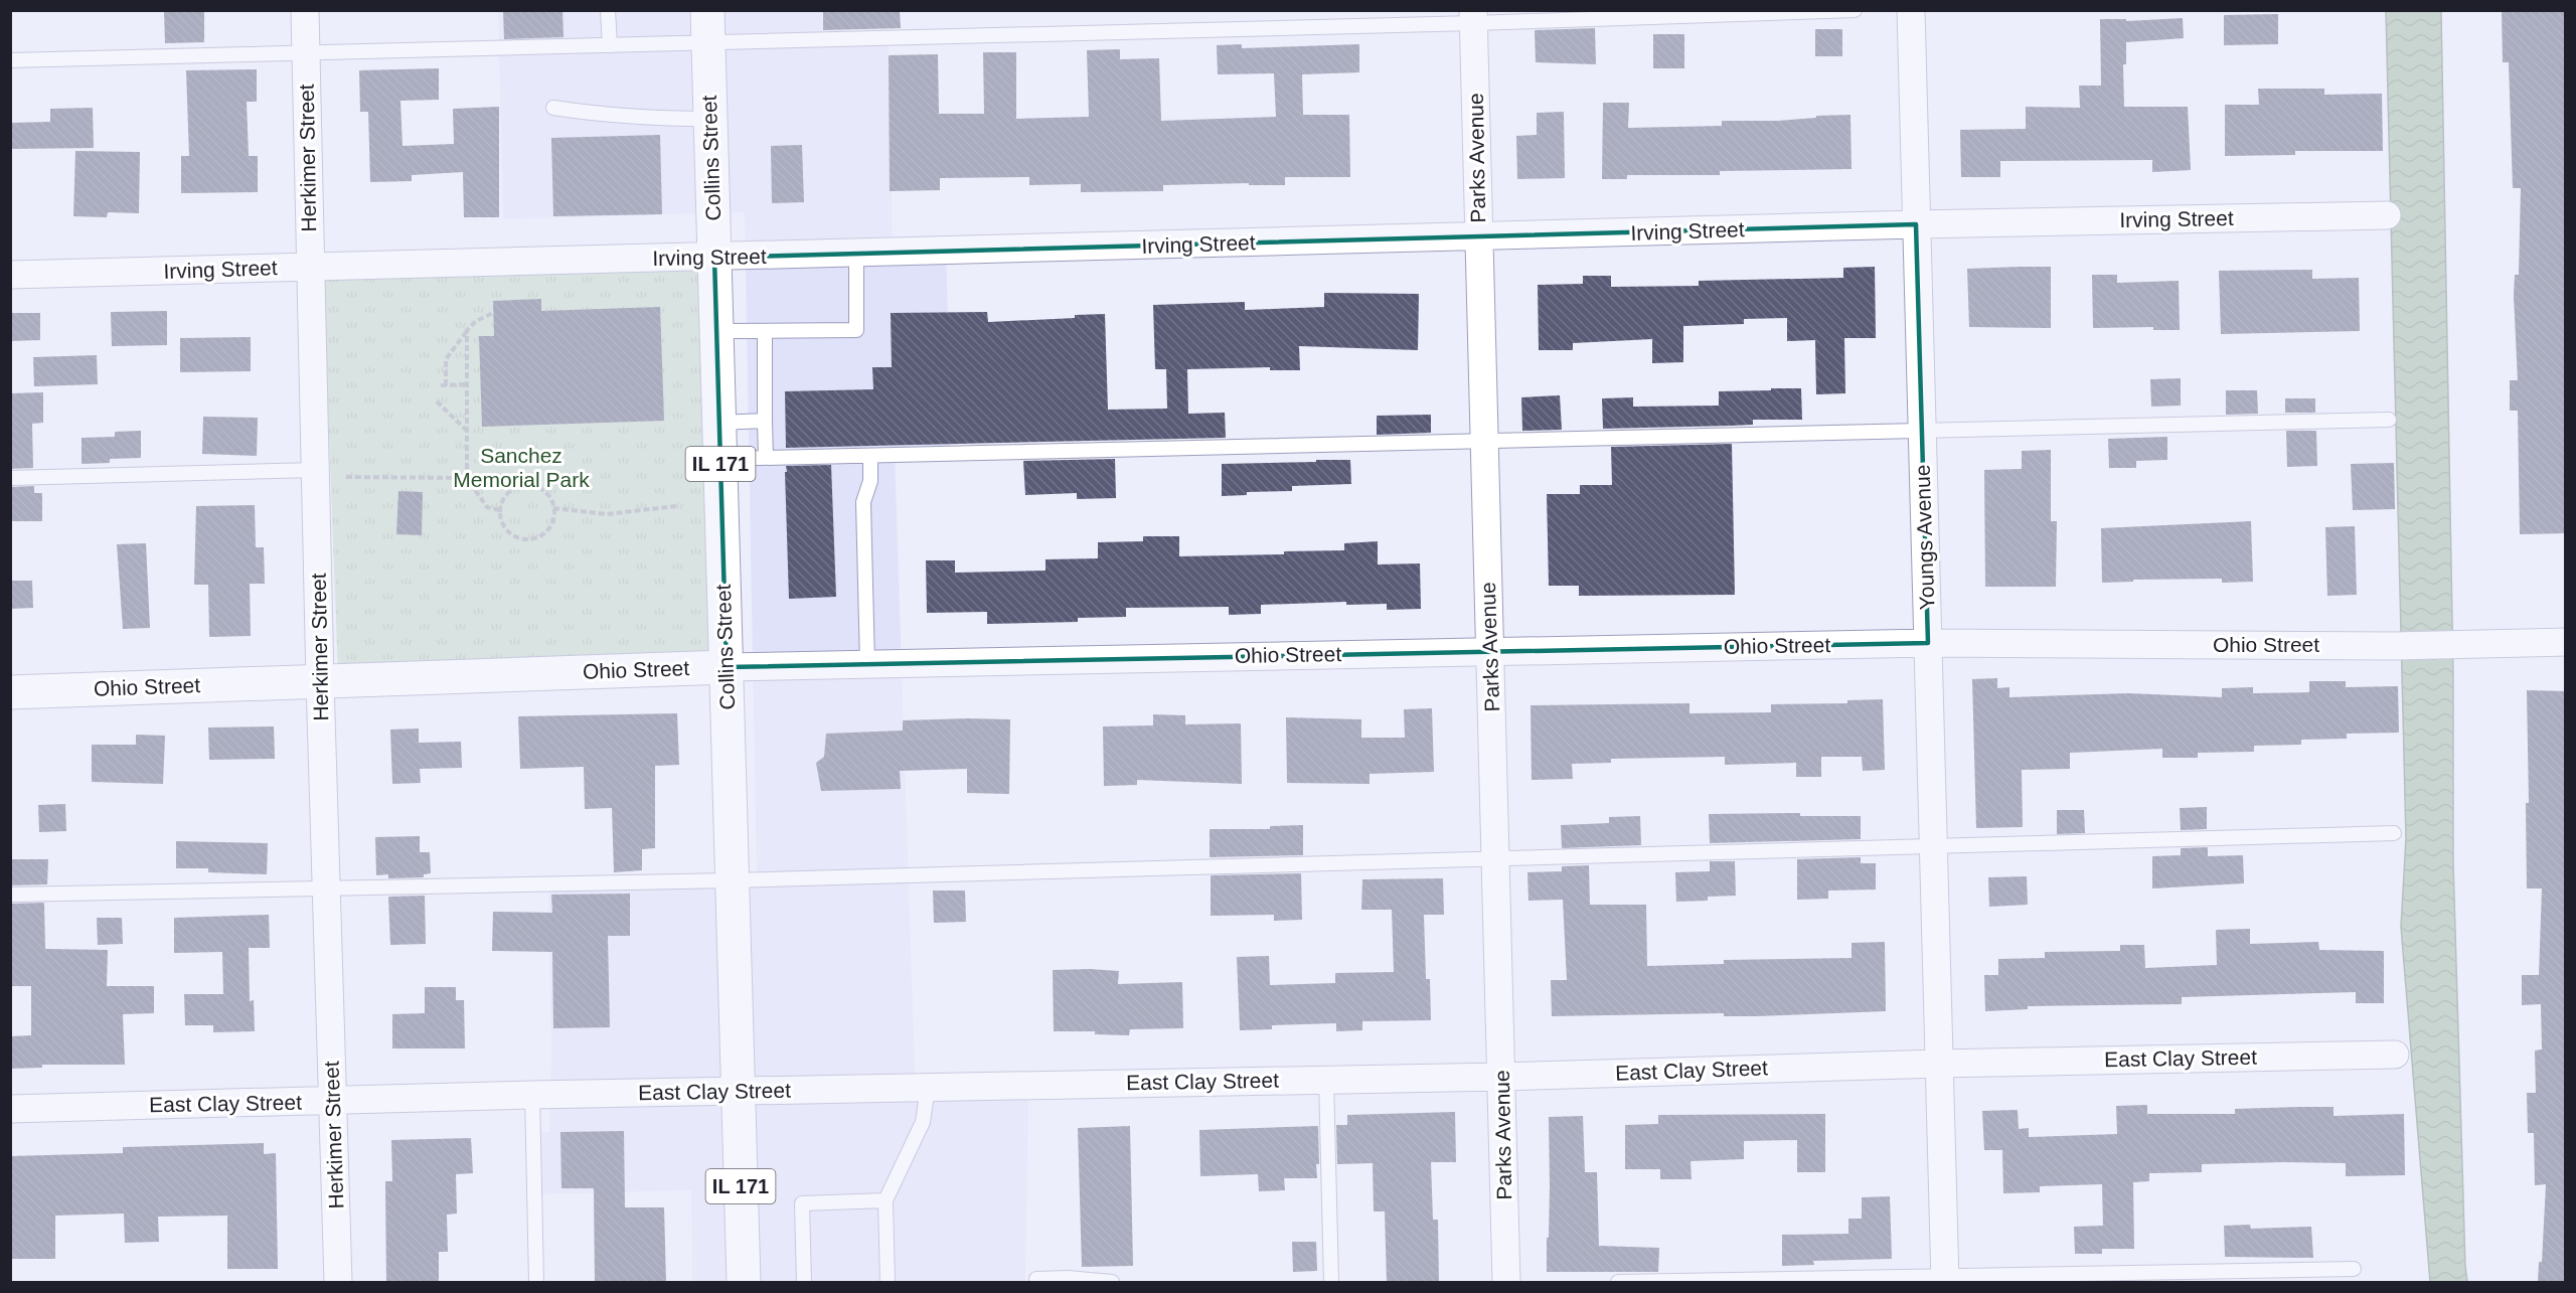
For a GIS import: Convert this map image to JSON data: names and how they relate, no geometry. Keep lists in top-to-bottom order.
{
  "streets": {
    "main road": ["Collins Street", "IL 171", "Ohio Street"],
    "street": [
      "Herkimer Street",
      "Parks Avenue",
      "Irving Street",
      "Youngs Avenue",
      "East Clay Street"
    ]
  },
  "crossings": [
    ["Herkimer Street", "Irving Street"],
    ["Herkimer Street", "Ohio Street"],
    ["Herkimer Street", "East Clay Street"],
    ["Collins Street", "Irving Street"],
    ["Collins Street", "Ohio Street"],
    ["Collins Street", "East Clay Street"],
    ["Parks Avenue", "Irving Street"],
    ["Parks Avenue", "Ohio Street"],
    ["Parks Avenue", "East Clay Street"],
    ["Irving Street", "Youngs Avenue"],
    ["Youngs Avenue", "Ohio Street"],
    ["Youngs Avenue", "East Clay Street"]
  ],
  "parks": ["Sanchez Memorial Park"]
}
